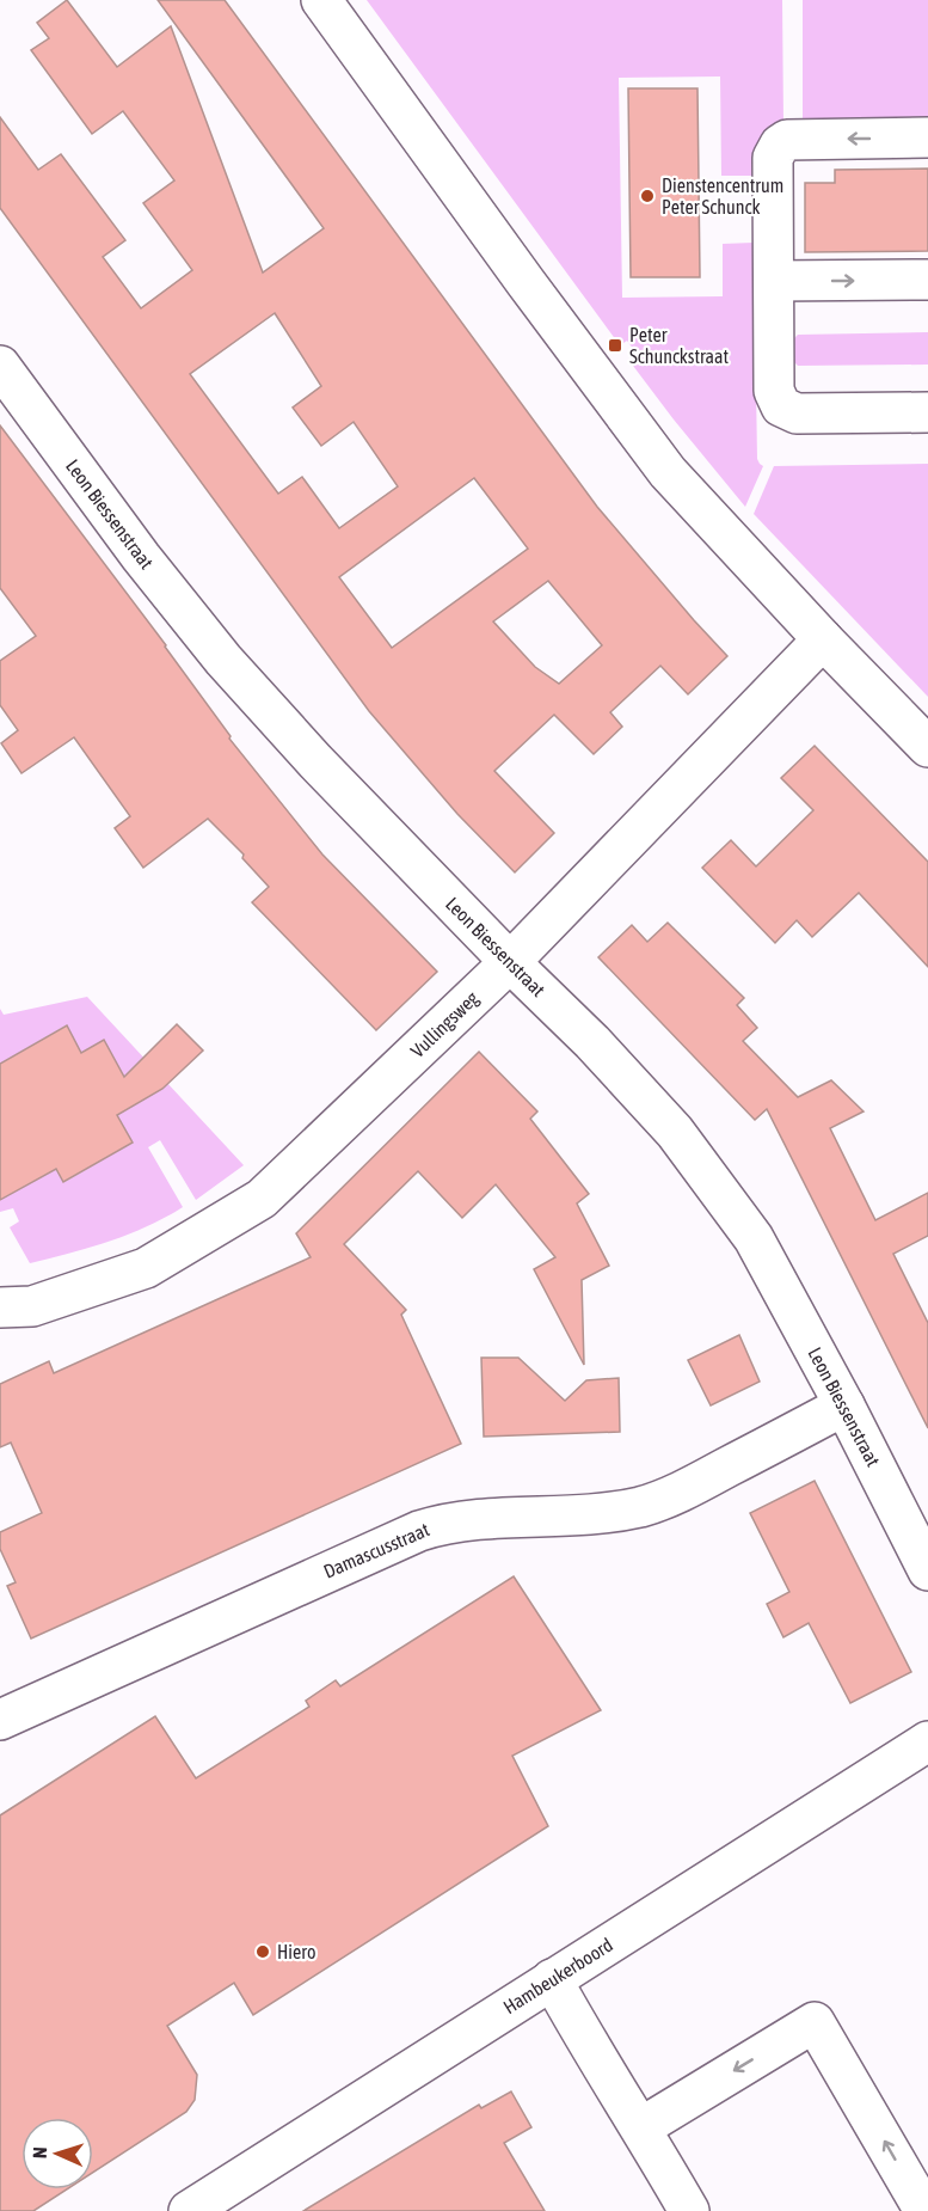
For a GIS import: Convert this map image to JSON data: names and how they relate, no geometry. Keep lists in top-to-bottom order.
{
  "streets": {
    "street": [
      "Leon Biessenstraat",
      "Vullingsweg",
      "Damascusstraat",
      "Hambeukerboord"
    ]
  },
  "crossings": [
    ["Leon Biessenstraat", "Vullingsweg"],
    ["Leon Biessenstraat", "Damascusstraat"]
  ],
  "places": {
    "other": ["Dienstencentrum Peter Schunck", "Hiero"],
    "transit": ["Peter Schunckstraat"]
  },
  "north": "left"
}
